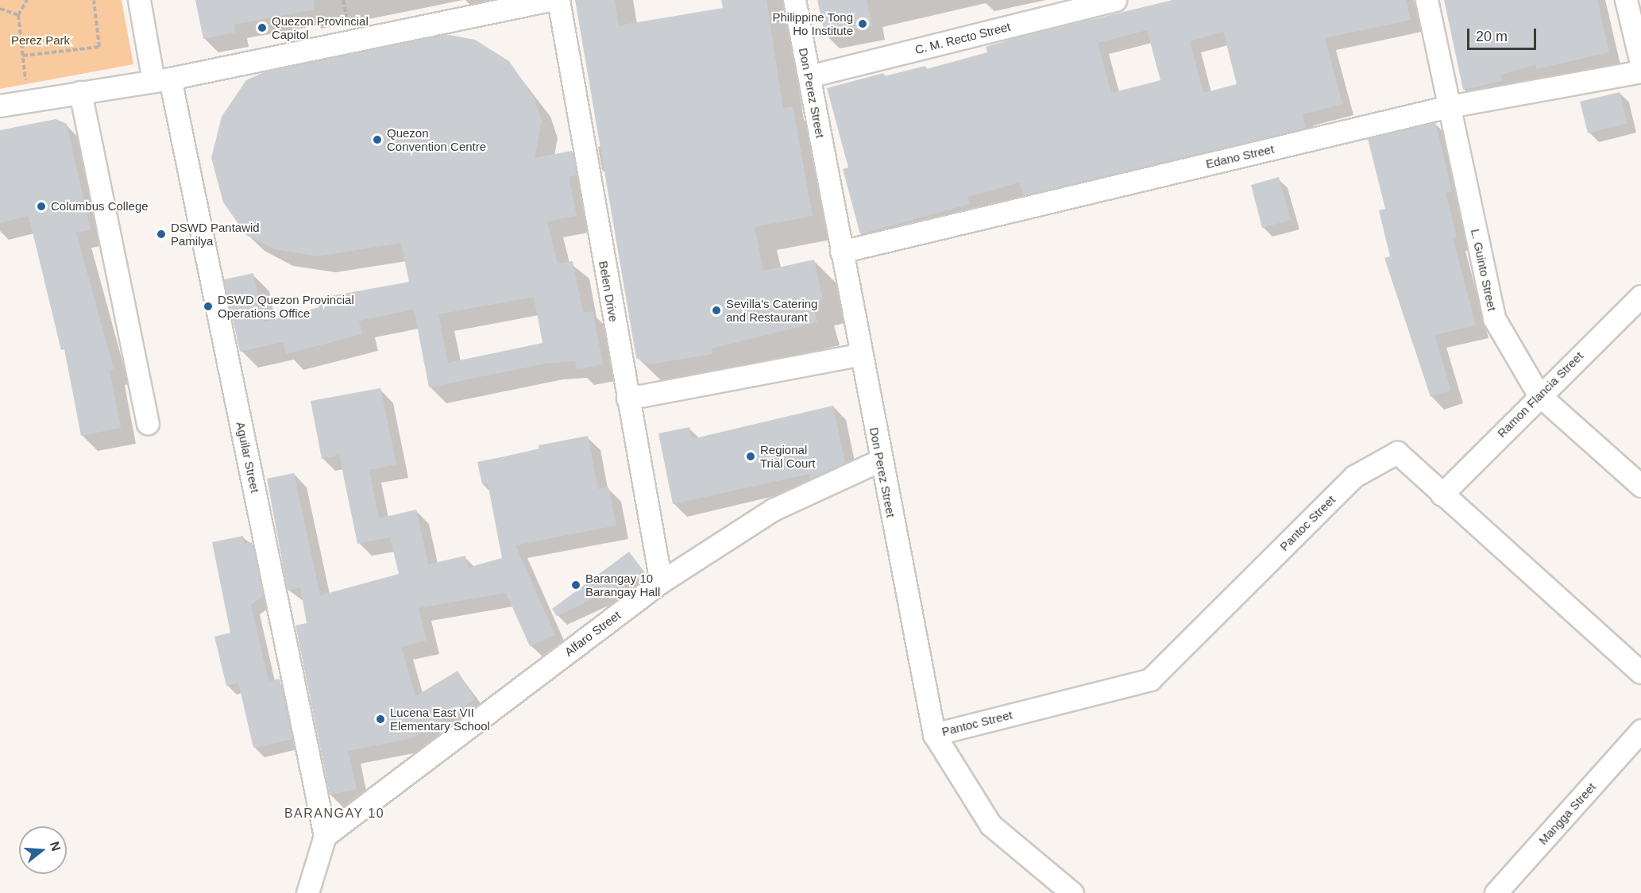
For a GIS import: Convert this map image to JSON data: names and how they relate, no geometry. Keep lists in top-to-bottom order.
{
  "streets": {
    "street": [
      "C. M. Recto Street",
      "Don Perez Street",
      "Edano Street",
      "L. Guinto Street",
      "Belen Drive",
      "Ramon Flancia Street",
      "Aguilar Street",
      "Pantoc Street",
      "Alfaro Street",
      "Mangga Street"
    ]
  },
  "crossings": [
    ["C. M. Recto Street", "Don Perez Street"],
    ["Don Perez Street", "Edano Street"],
    ["Don Perez Street", "Pantoc Street"],
    ["Don Perez Street", "Alfaro Street"],
    ["Edano Street", "L. Guinto Street"],
    ["L. Guinto Street", "Ramon Flancia Street"],
    ["Belen Drive", "Alfaro Street"],
    ["Ramon Flancia Street", "Pantoc Street"],
    ["Aguilar Street", "Alfaro Street"]
  ],
  "districts": ["BARANGAY 10"],
  "parks": ["Perez Park"],
  "places": [
    "Philippine Tong Ho Institute",
    "Quezon Provincial Capitol",
    "Quezon Convention Centre",
    "Columbus College",
    "DSWD Pantawid Pamilya",
    "DSWD Quezon Provincial Operations Office",
    "Sevilla's Catering and Restaurant",
    "Regional Trial Court",
    "Barangay 10 Barangay Hall",
    "Lucena East VII Elementary School"
  ],
  "scale_bar": "20 m",
  "north": "right"
}
